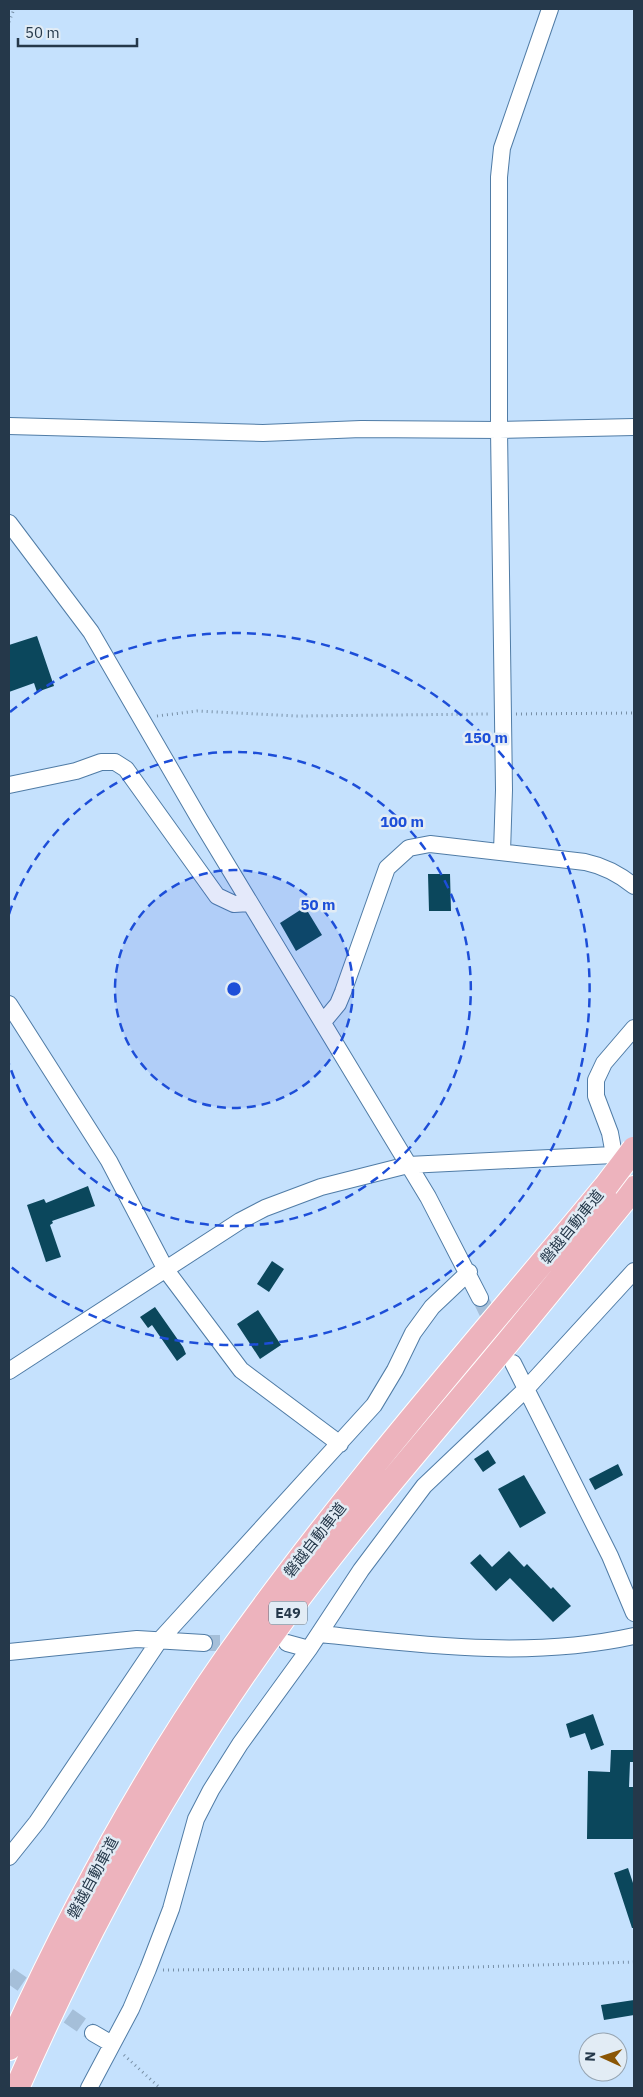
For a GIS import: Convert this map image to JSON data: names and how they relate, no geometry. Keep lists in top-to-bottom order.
{
  "streets": {
    "highway": ["磐越自動車道", "E49"]
  },
  "scale_bar": "50 m",
  "north": "left",
  "rings": ["150 m", "100 m", "50 m"]
}
